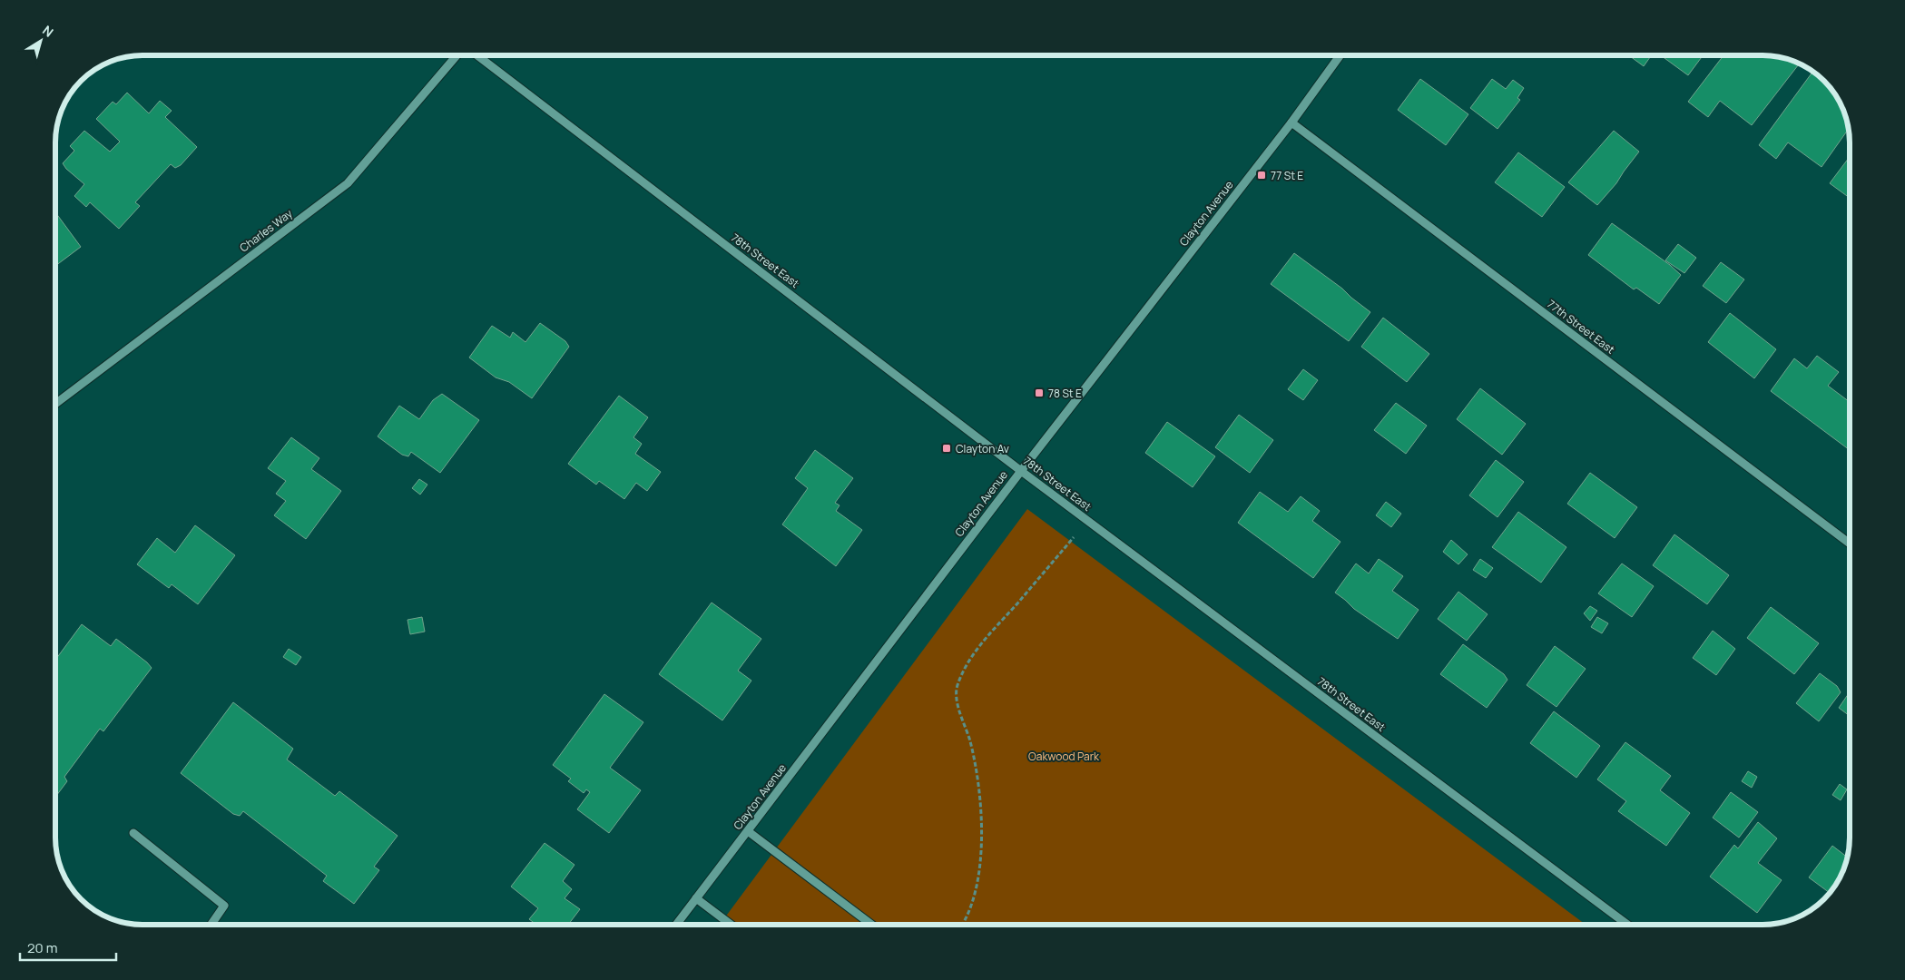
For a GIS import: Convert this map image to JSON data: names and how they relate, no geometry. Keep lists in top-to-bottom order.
{
  "streets": {
    "street": [
      "Clayton Avenue",
      "Charles Way",
      "78th Street East",
      "77th Street East"
    ]
  },
  "crossings": [
    ["Clayton Avenue", "78th Street East"],
    ["Clayton Avenue", "77th Street East"]
  ],
  "parks": ["Oakwood Park"],
  "places": {
    "transit": ["77 St E", "78 St E", "Clayton Av"]
  },
  "scale_bar": "20 m",
  "north": "top right"
}
